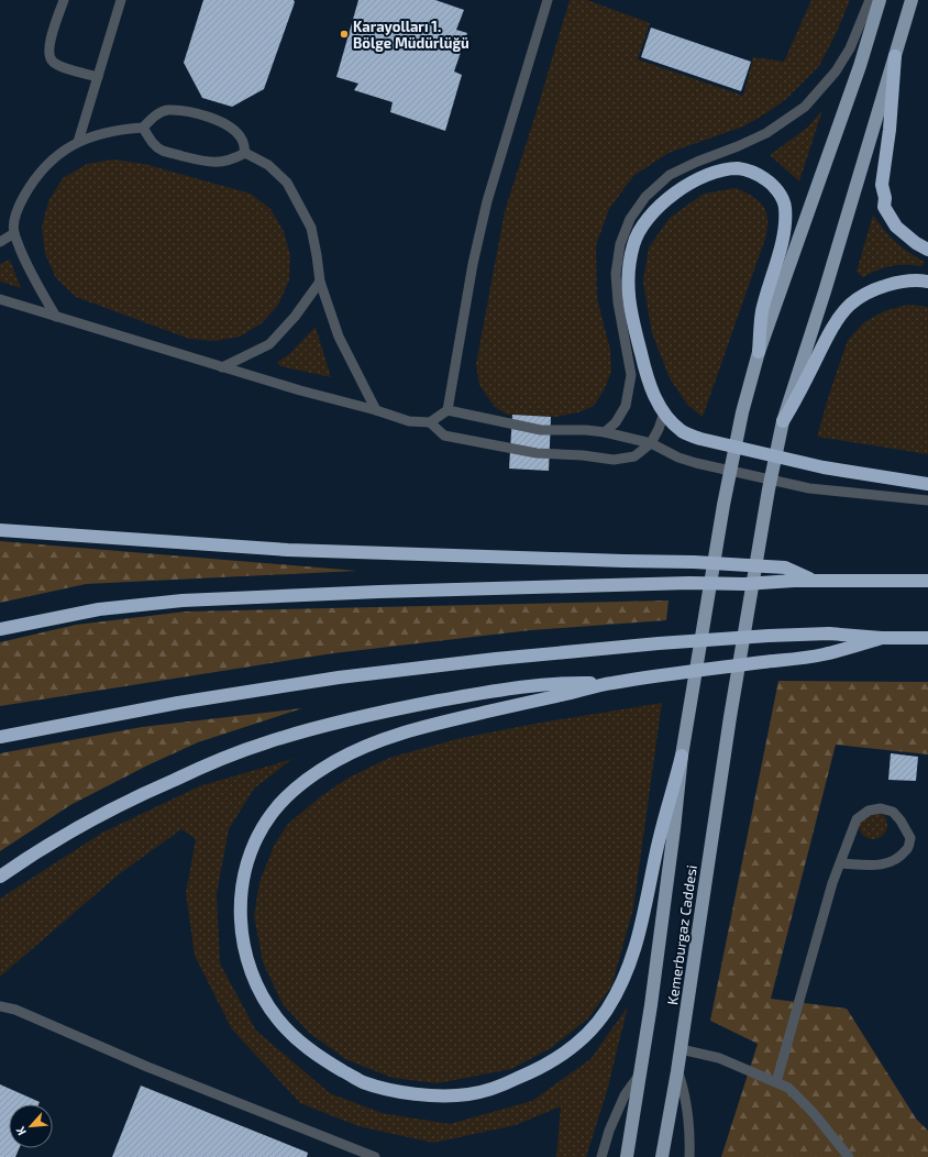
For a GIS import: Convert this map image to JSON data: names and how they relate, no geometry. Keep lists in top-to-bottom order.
{
  "streets": {
    "main road": ["Kemerburgaz Caddesi"]
  },
  "places": ["Karayolları 1. Bölge Müdürlüğü"],
  "north": "bottom left"
}
